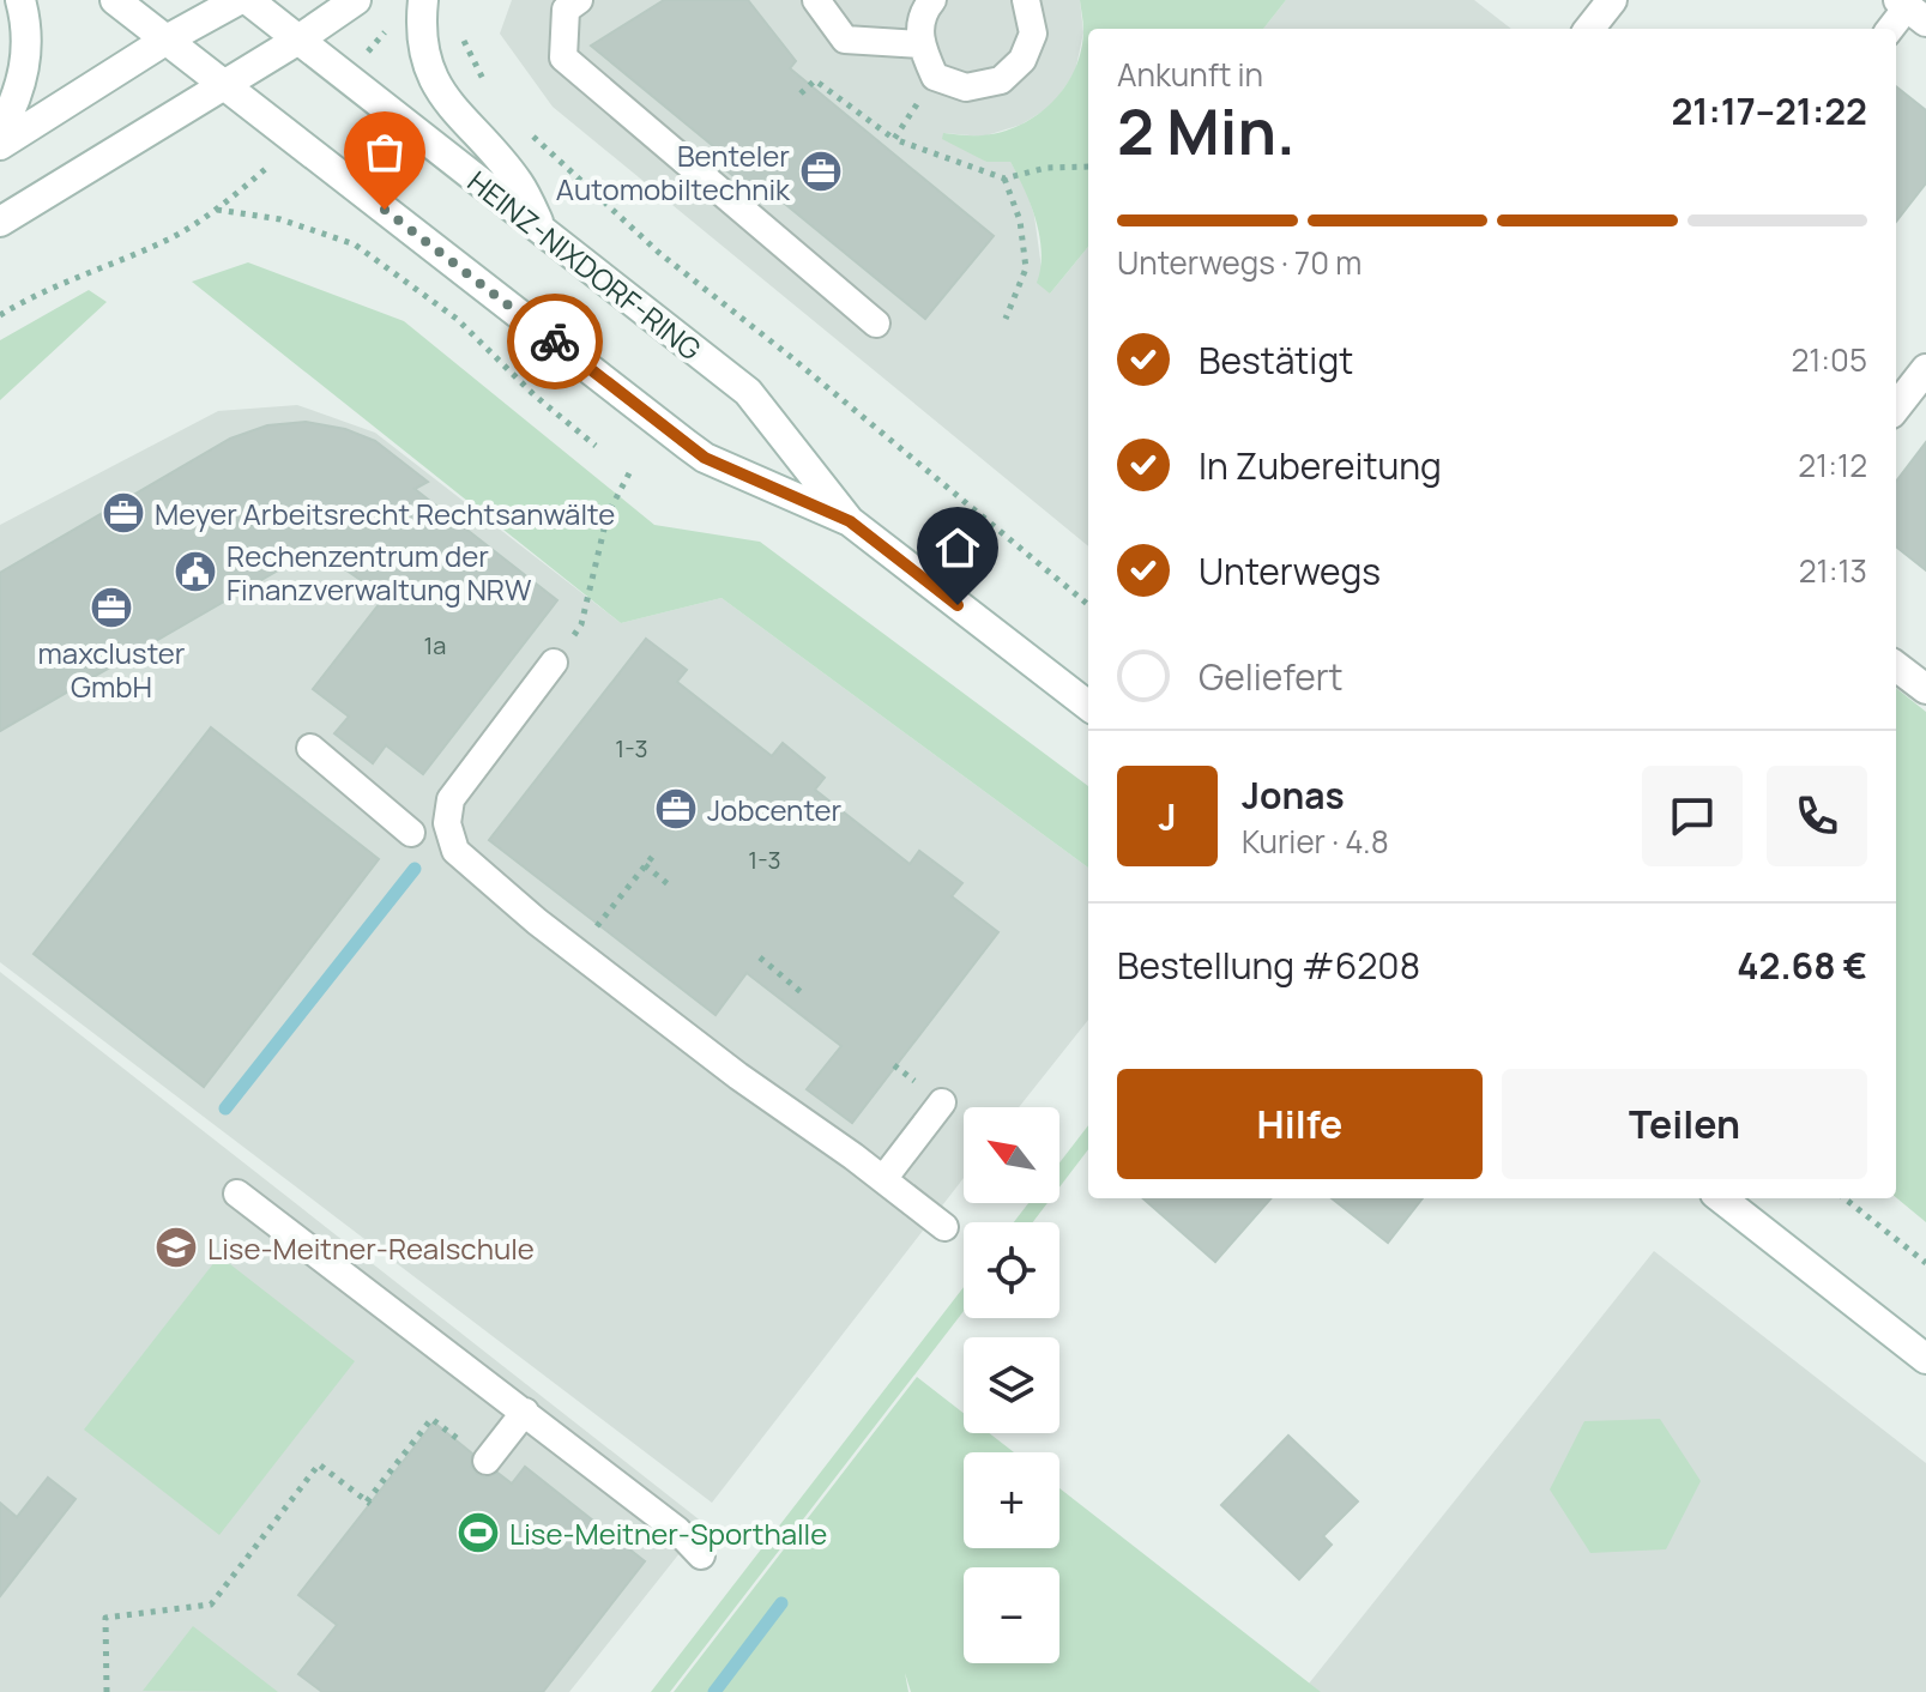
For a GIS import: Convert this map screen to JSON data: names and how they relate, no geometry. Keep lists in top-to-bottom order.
{
  "streets": {
    "main road": ["HEINZ-NIXDORF-RING"]
  },
  "places": {
    "office": [
      "Benteler Automobiltechnik",
      "Meyer Arbeitsrecht Rechtsanwälte",
      "maxcluster GmbH",
      "Jobcenter"
    ],
    "public building": ["Rechenzentrum der Finanzverwaltung NRW"],
    "school or university": ["Lise-Meitner-Realschule"],
    "sports": ["Lise-Meitner-Sporthalle"]
  },
  "house_numbers": ["1a", "1-3", "1-3"],
  "north": "top left",
  "page": {
    "heading": ["2 Min.", "Ankunft in", "21:17–21:22"],
    "panel": [
      "Jonas",
      "Kurier · 4.8",
      "Bestellung #6208",
      "42.68 €"
    ],
    "bar": "Unterwegs · 70 m",
    "list": [
      ["Bestätigt", "21:05"],
      ["In Zubereitung", "21:12"],
      ["Unterwegs", "21:13"],
      "Geliefert"
    ],
    "round": "J",
    "buttons": ["Hilfe", "Teilen"],
    "map_buttons": ["+", "−"]
  }
}
